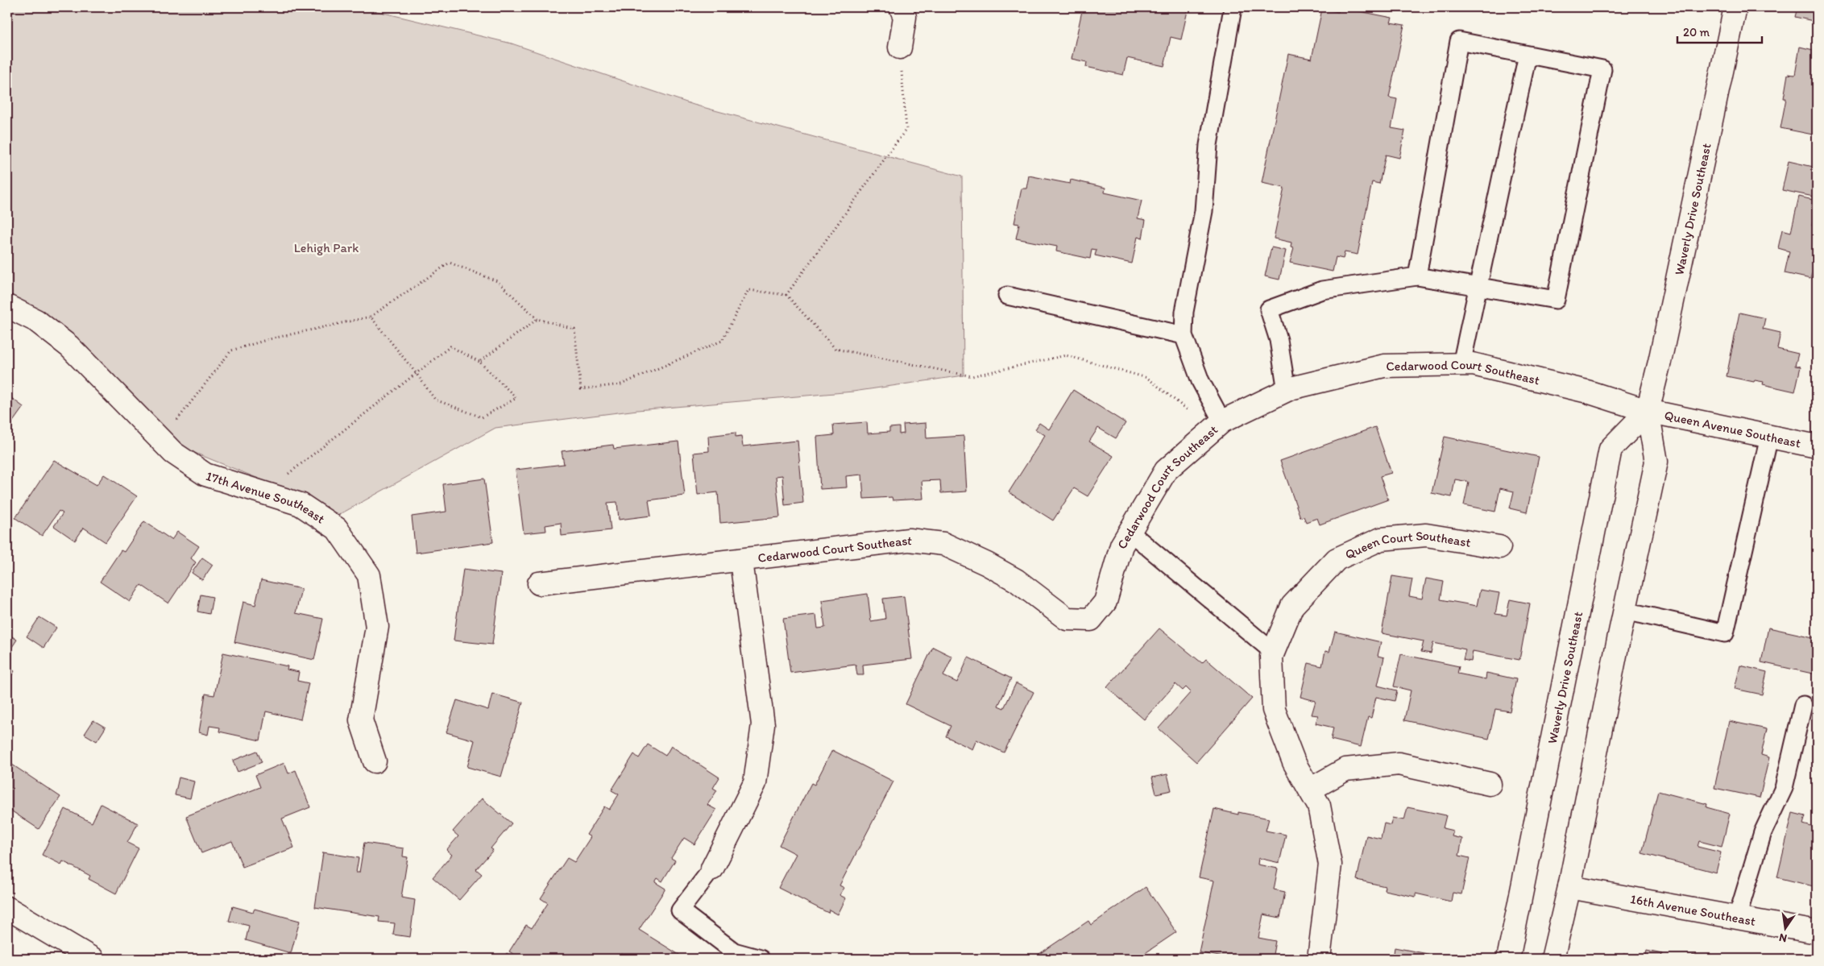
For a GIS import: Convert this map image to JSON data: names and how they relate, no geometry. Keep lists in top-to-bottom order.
{
  "streets": {
    "street": [
      "Waverly Drive Southeast",
      "Cedarwood Court Southeast",
      "Queen Avenue Southeast",
      "17th Avenue Southeast",
      "Queen Court Southeast",
      "16th Avenue Southeast"
    ]
  },
  "crossings": [
    ["Waverly Drive Southeast", "Cedarwood Court Southeast"],
    ["Waverly Drive Southeast", "Queen Avenue Southeast"],
    ["Waverly Drive Southeast", "16th Avenue Southeast"],
    ["Cedarwood Court Southeast", "Queen Avenue Southeast"]
  ],
  "parks": ["Lehigh Park"],
  "scale_bar": "20 m",
  "north": "bottom"
}
